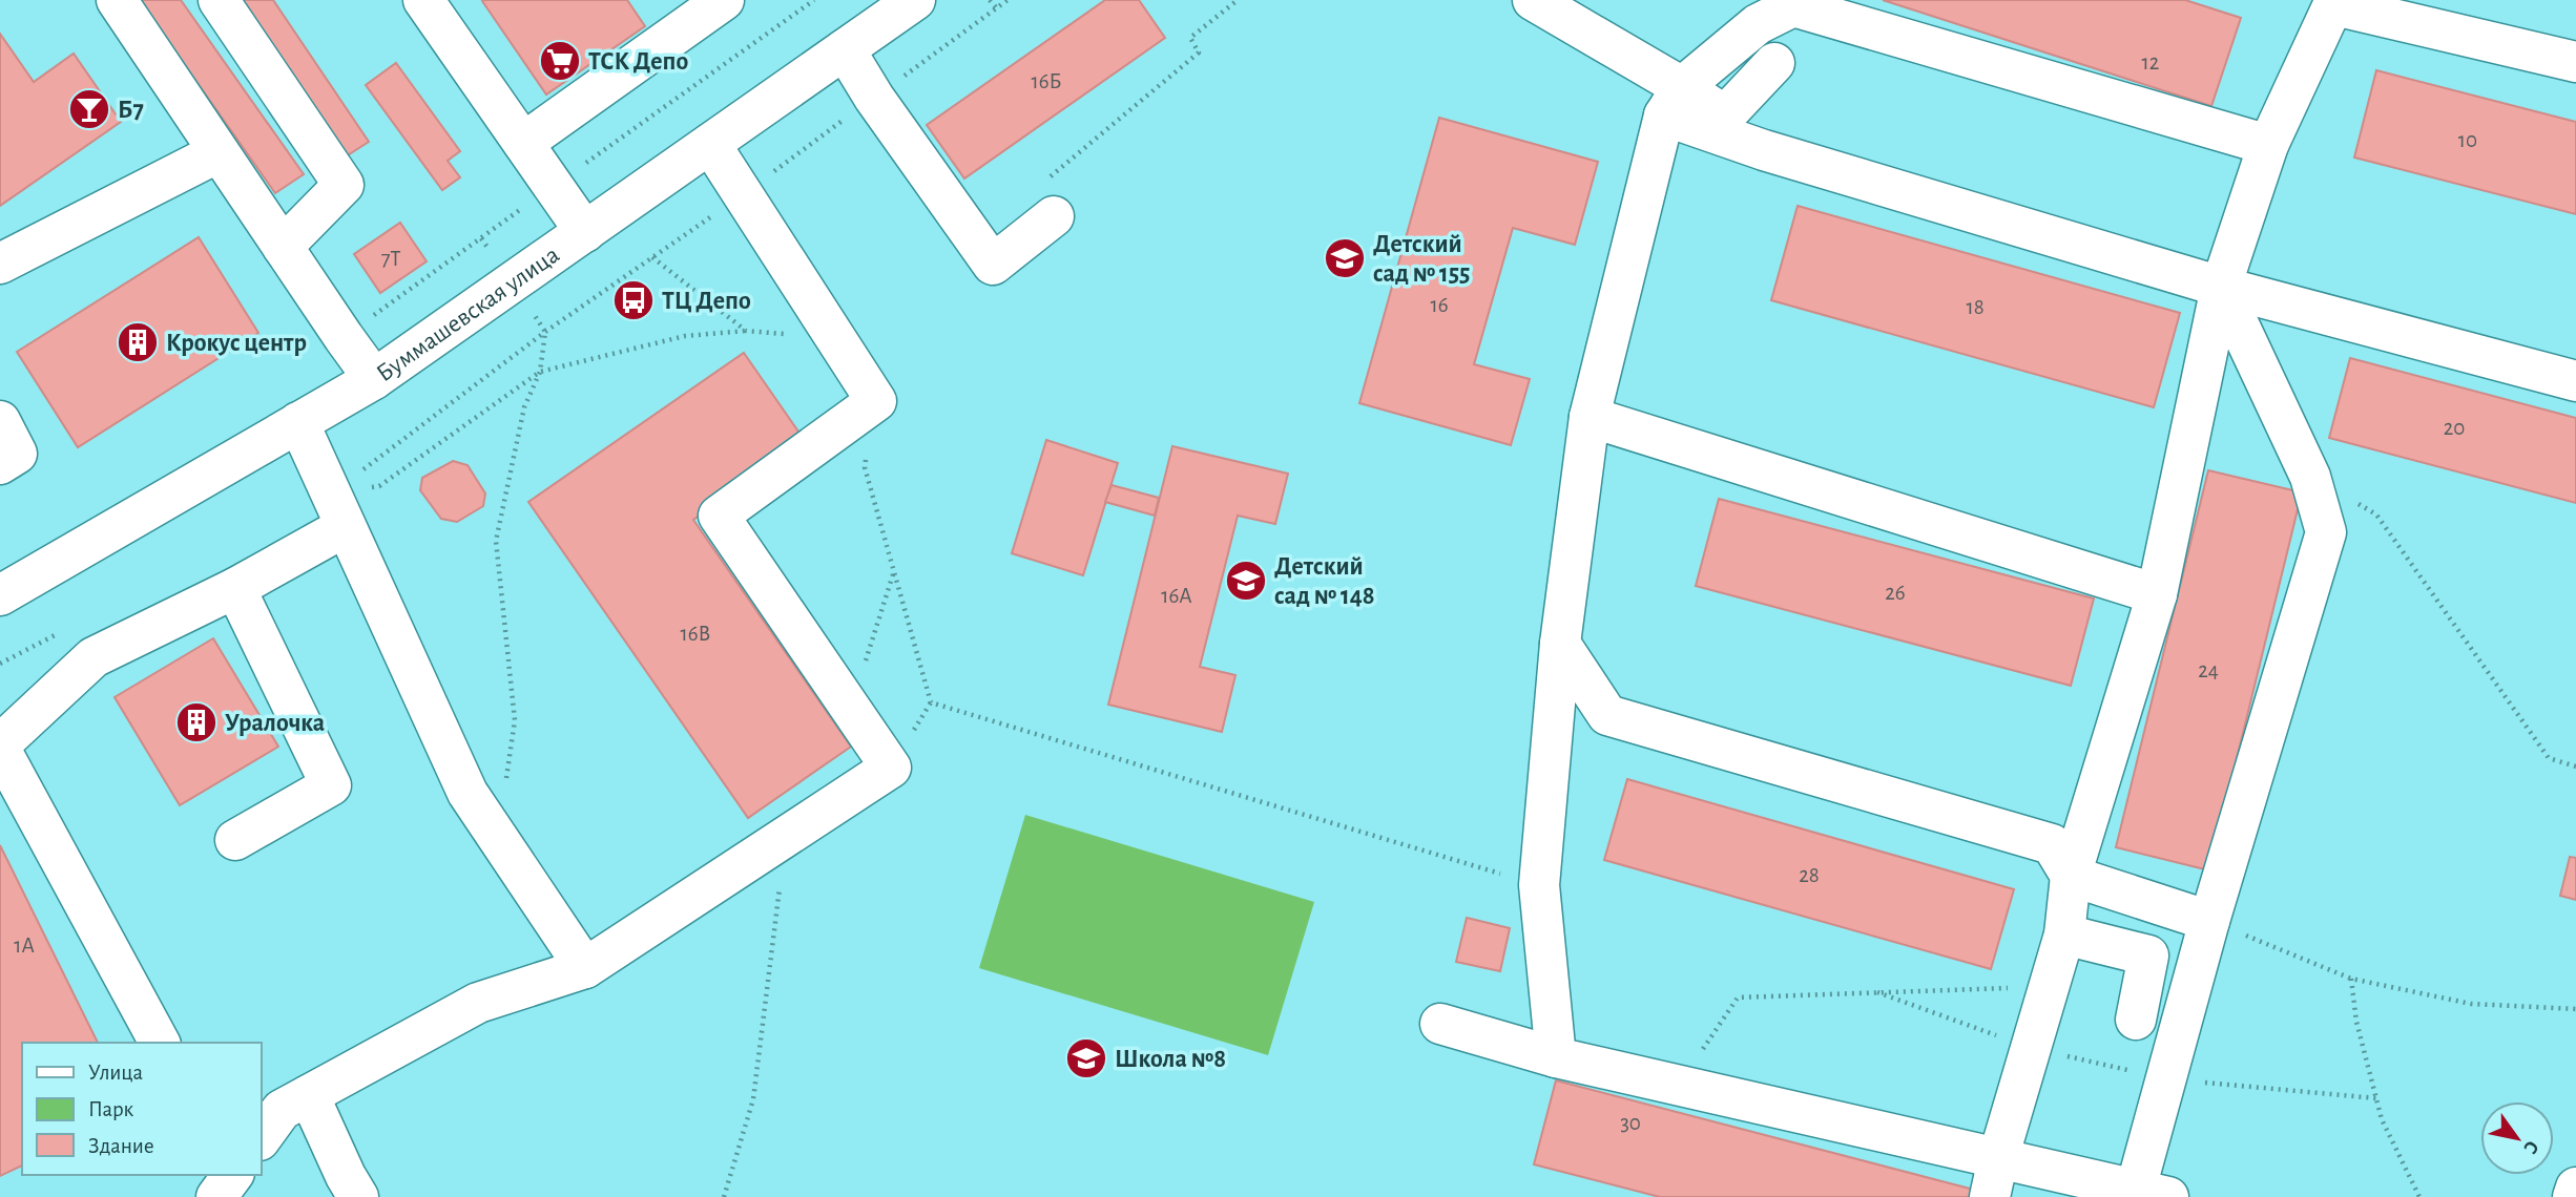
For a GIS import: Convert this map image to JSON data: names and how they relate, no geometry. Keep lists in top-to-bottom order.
{
  "streets": {
    "street": ["Буммашевская улица"]
  },
  "places": {
    "supermarket": ["ТСК Депо"],
    "bar": ["Б7"],
    "school or university": ["Детский сад № 155", "Детский сад № 148", "Школа №8"],
    "bus stop": ["ТЦ Депо"],
    "building": ["Крокус центр", "Уралочка"]
  },
  "house_numbers": [
    "12",
    "16Б",
    "10",
    "7Т",
    "16",
    "18",
    "20",
    "26",
    "16А",
    "16В",
    "24",
    "28",
    "1А",
    "30"
  ],
  "legend": ["Улица", "Парк", "Здание"],
  "north": "bottom right"
}
